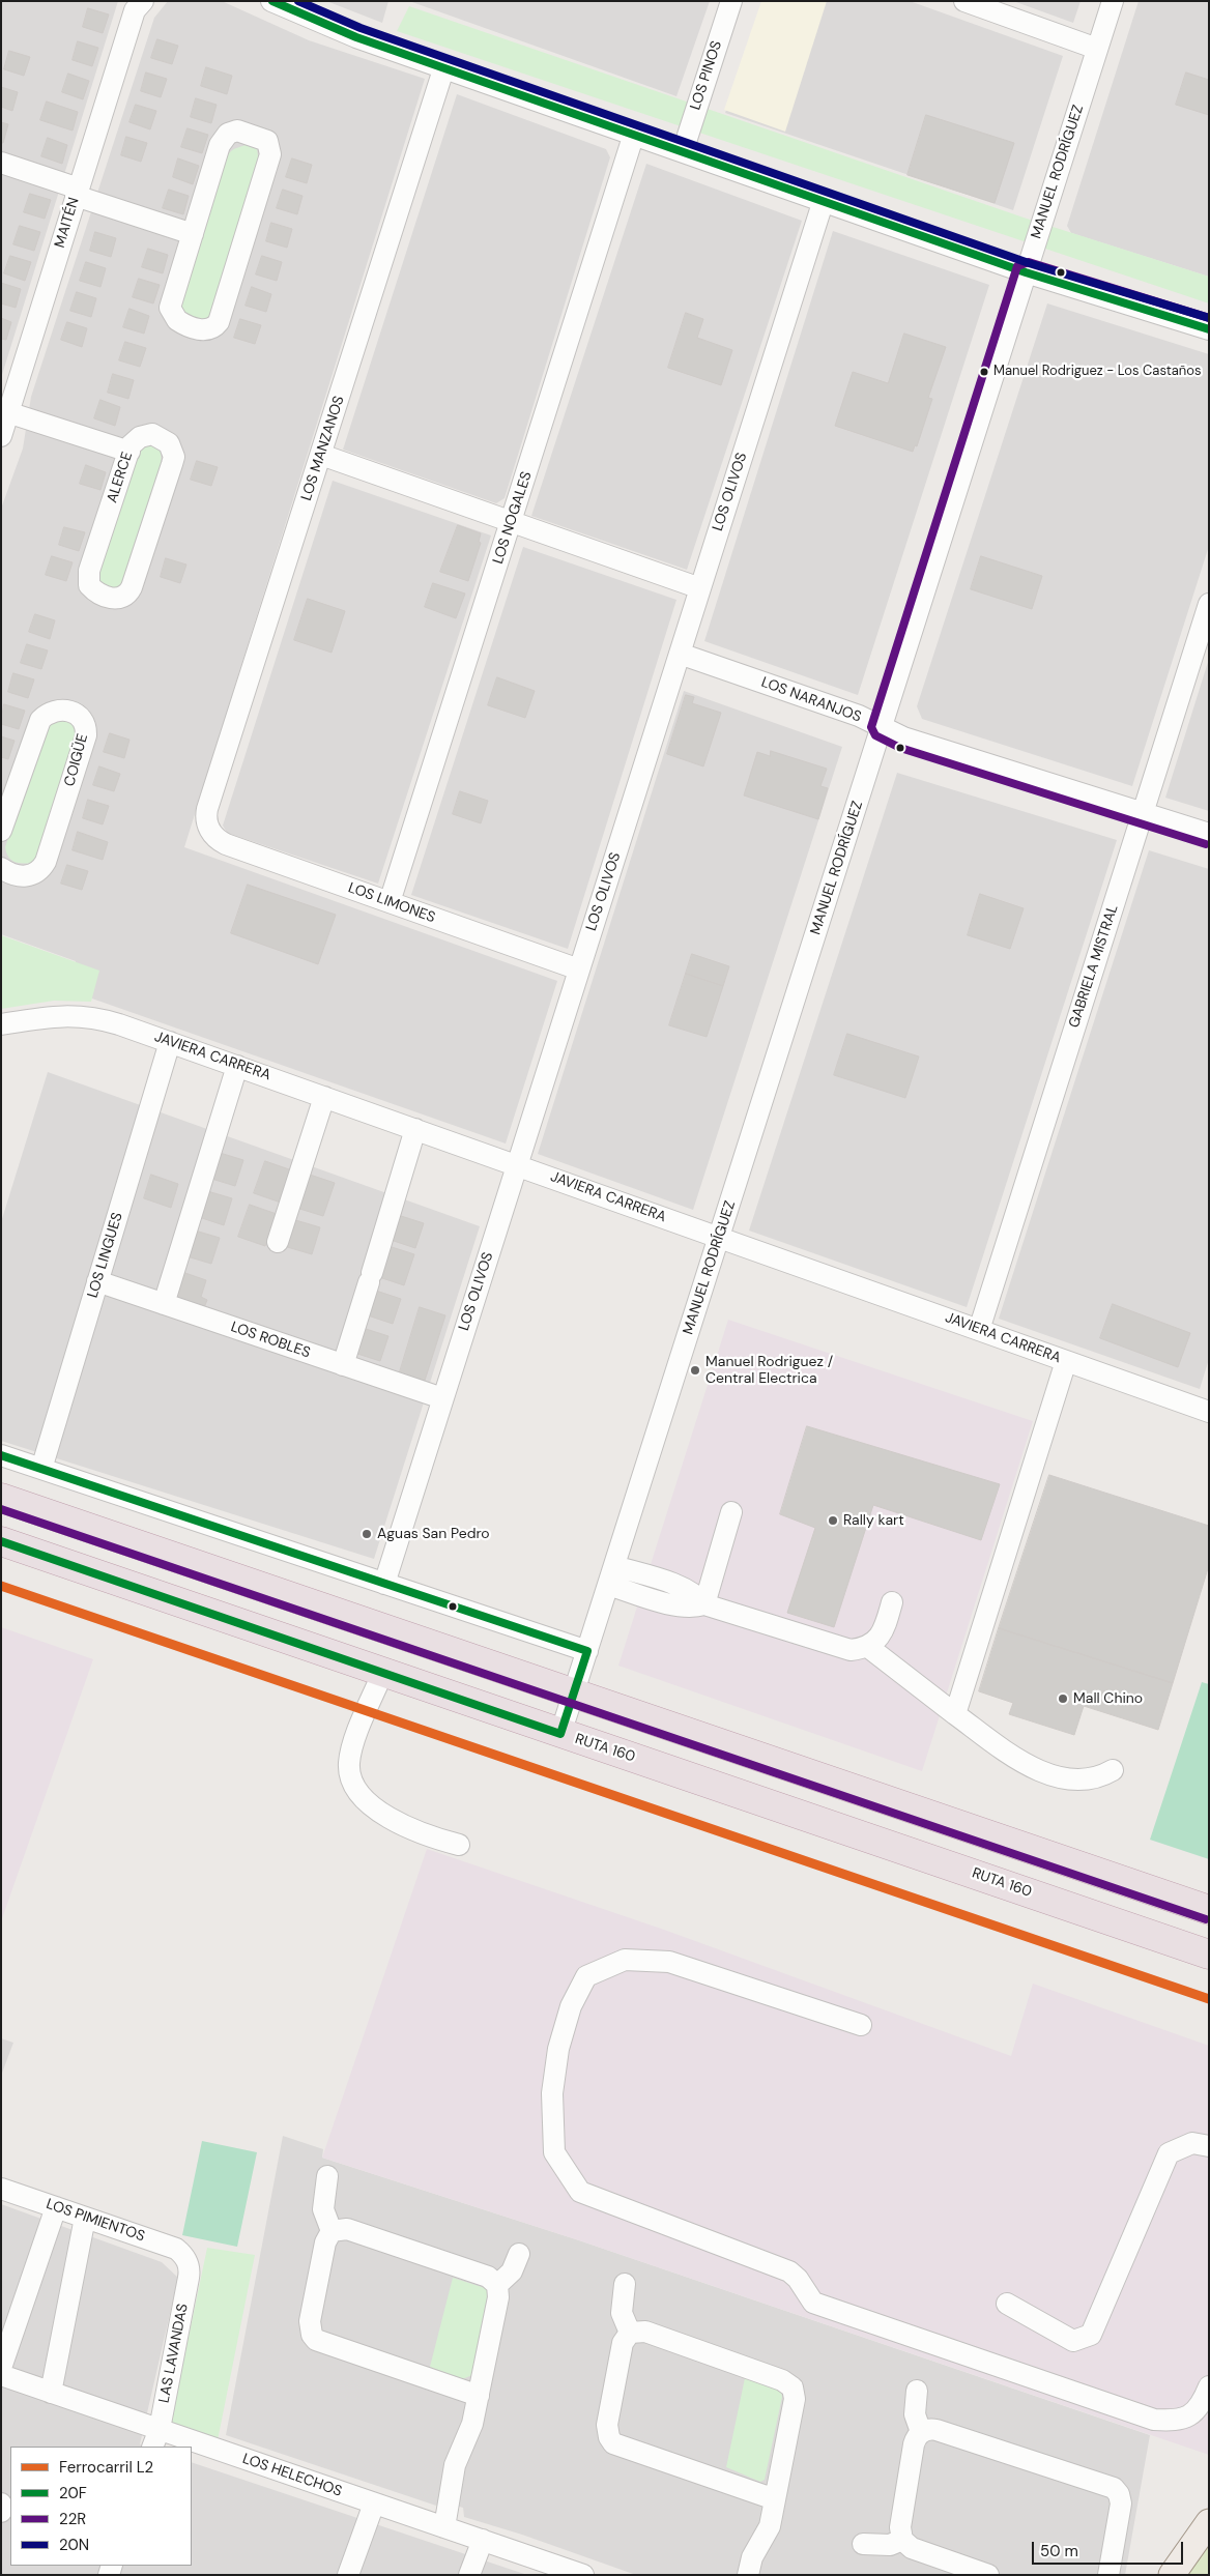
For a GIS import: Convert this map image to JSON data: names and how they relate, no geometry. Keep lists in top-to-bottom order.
{
  "streets": {
    "highway": ["RUTA 160"],
    "street": [
      "LOS PINOS",
      "MANUEL RODRÍGUEZ",
      "MAITÉN",
      "LOS MANZANOS",
      "ALERCE",
      "LOS OLIVOS",
      "LOS NOGALES",
      "LOS NARANJOS",
      "COIGÜE",
      "LOS LIMONES",
      "GABRIELA MISTRAL",
      "JAVIERA CARRERA",
      "LOS LINGUES",
      "LOS ROBLES",
      "LOS PIMIENTOS",
      "LAS LAVANDAS",
      "LOS HELECHOS"
    ]
  },
  "crossings": [
    ["MANUEL RODRÍGUEZ", "LOS NARANJOS"],
    ["MANUEL RODRÍGUEZ", "JAVIERA CARRERA"],
    ["MANUEL RODRÍGUEZ", "RUTA 160"],
    ["LOS MANZANOS", "LOS LIMONES"],
    ["LOS OLIVOS", "LOS NARANJOS"],
    ["LOS OLIVOS", "LOS LIMONES"],
    ["LOS OLIVOS", "JAVIERA CARRERA"],
    ["LOS OLIVOS", "LOS ROBLES"],
    ["LOS NOGALES", "LOS LIMONES"],
    ["LOS NARANJOS", "GABRIELA MISTRAL"],
    ["GABRIELA MISTRAL", "JAVIERA CARRERA"],
    ["JAVIERA CARRERA", "LOS LINGUES"],
    ["LOS LINGUES", "LOS ROBLES"],
    ["LOS PIMIENTOS", "LAS LAVANDAS"],
    ["LAS LAVANDAS", "LOS HELECHOS"]
  ],
  "places": [
    "Manuel Rodriguez - Los Castaños",
    "Manuel Rodriguez / Central Electrica",
    "Rally kart",
    "Aguas San Pedro",
    "Mall Chino"
  ],
  "lines": [
    "transit line 20F",
    "transit line 20N",
    "transit line 22R",
    "rail line L2"
  ],
  "legend": [
    "Ferrocarril L2",
    "20F",
    "22R",
    "20N"
  ],
  "scale_bar": "50 m"
}
